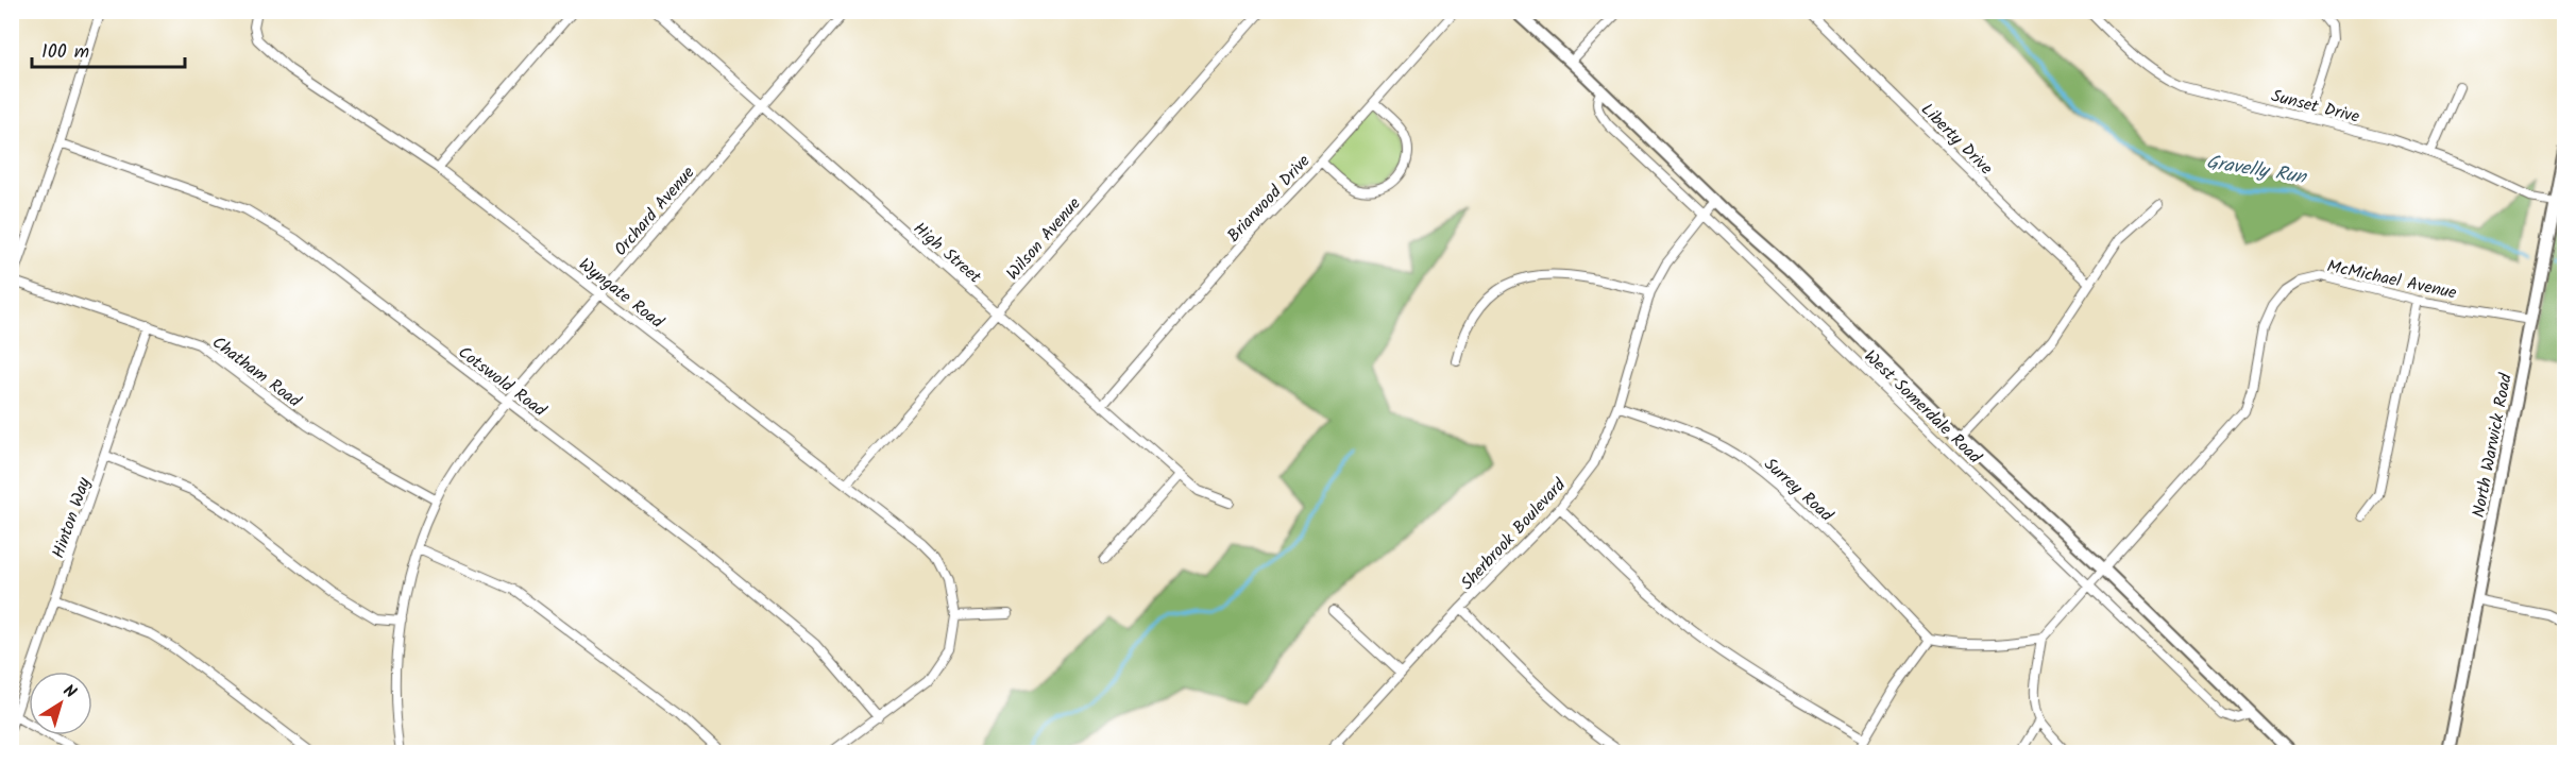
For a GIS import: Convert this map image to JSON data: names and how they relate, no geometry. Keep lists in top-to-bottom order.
{
  "streets": {
    "main road": ["West Somerdale Road", "North Warwick Road"],
    "street": [
      "Sunset Drive",
      "Liberty Drive",
      "Briarwood Drive",
      "Orchard Avenue",
      "Wilson Avenue",
      "High Street",
      "McMichael Avenue",
      "Wyngate Road",
      "Chatham Road",
      "Cotswold Road",
      "Surrey Road",
      "Hinton Way",
      "Sherbrook Boulevard"
    ]
  },
  "crossings": [
    ["Sunset Drive", "North Warwick Road"],
    ["Briarwood Drive", "High Street"],
    ["Orchard Avenue", "High Street"],
    ["Orchard Avenue", "Wyngate Road"],
    ["Orchard Avenue", "Chatham Road"],
    ["Orchard Avenue", "Cotswold Road"],
    ["Wilson Avenue", "High Street"],
    ["Wilson Avenue", "Wyngate Road"],
    ["McMichael Avenue", "West Somerdale Road"],
    ["McMichael Avenue", "North Warwick Road"],
    ["Wyngate Road", "Cotswold Road"],
    ["Chatham Road", "Hinton Way"],
    ["West Somerdale Road", "Sherbrook Boulevard"],
    ["Surrey Road", "Sherbrook Boulevard"]
  ],
  "water": ["Gravelly Run"],
  "scale_bar": "100 m",
  "north": "top right"
}
